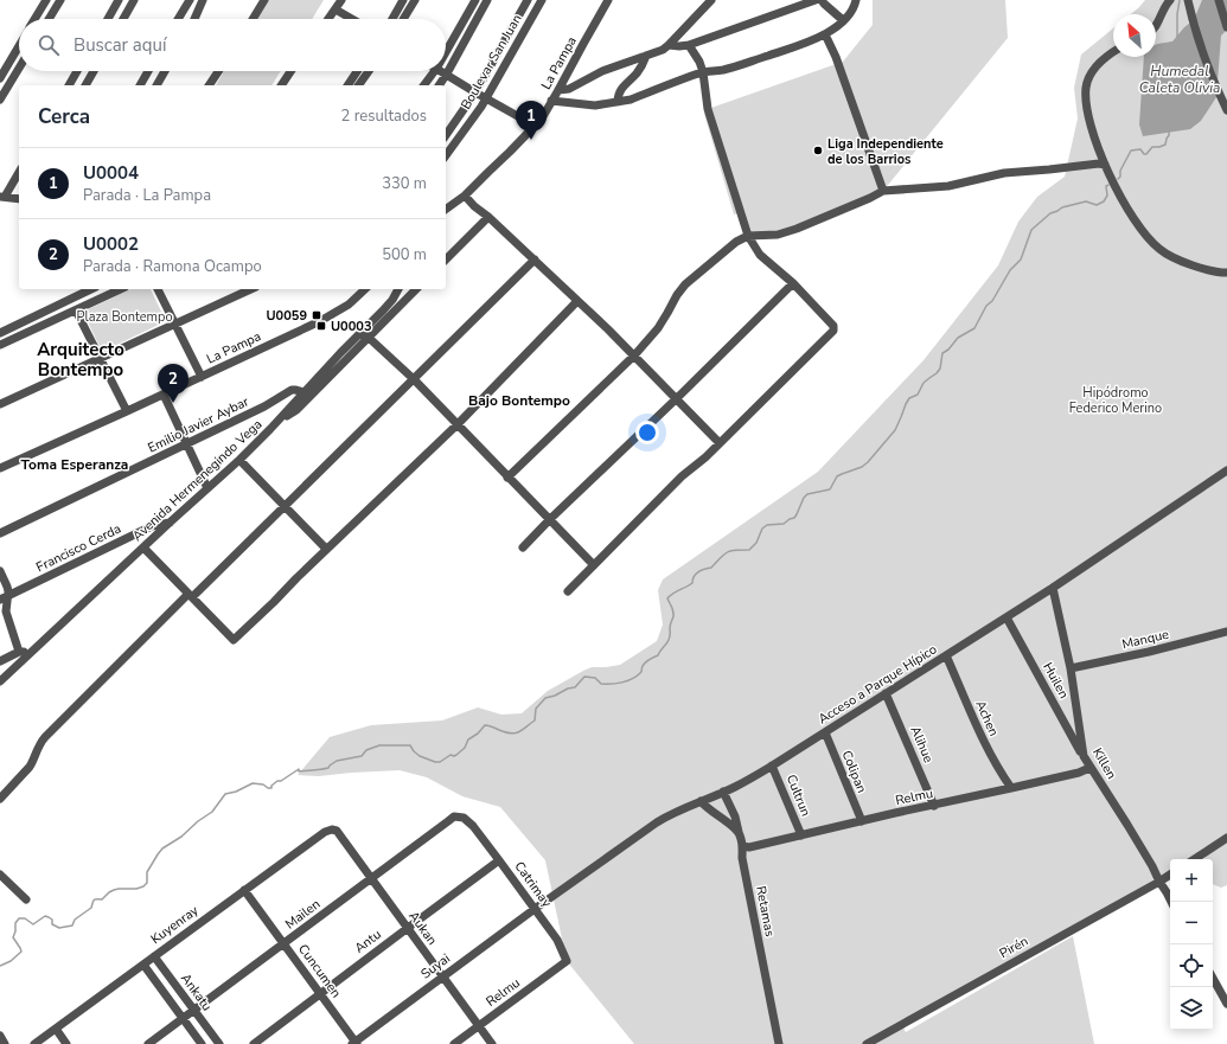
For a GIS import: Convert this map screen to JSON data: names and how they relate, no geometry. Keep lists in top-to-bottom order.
{
  "streets": {
    "street": [
      "Boulevar San Juan",
      "La Pampa",
      "Emilio Javier Aybar",
      "Avenida Hermenegindo Vega",
      "Francisco Cerda",
      "Manque",
      "Huilen",
      "Acceso a Parque Hípico",
      "Achen",
      "Alihue",
      "Killen",
      "Colipan",
      "Cultrun",
      "Relmu",
      "Catrimay",
      "Retamas",
      "Mailen",
      "Kuyenray",
      "Aukan",
      "Antu",
      "Pirén",
      "Suyai",
      "Cuncumen",
      "Ankatu"
    ]
  },
  "crossings": [
    ["Emilio Javier Aybar", "Avenida Hermenegindo Vega"],
    ["Avenida Hermenegindo Vega", "Francisco Cerda"],
    ["Manque", "Killen"],
    ["Huilen", "Acceso a Parque Hípico"],
    ["Huilen", "Killen"],
    ["Acceso a Parque Hípico", "Achen"],
    ["Acceso a Parque Hípico", "Alihue"],
    ["Acceso a Parque Hípico", "Killen"],
    ["Acceso a Parque Hípico", "Colipan"],
    ["Acceso a Parque Hípico", "Cultrun"],
    ["Acceso a Parque Hípico", "Catrimay"],
    ["Acceso a Parque Hípico", "Retamas"],
    ["Acceso a Parque Hípico", "Suyai"],
    ["Achen", "Relmu"],
    ["Alihue", "Relmu"],
    ["Killen", "Relmu"],
    ["Killen", "Pirén"],
    ["Colipan", "Relmu"],
    ["Cultrun", "Relmu"],
    ["Relmu", "Catrimay"],
    ["Relmu", "Retamas"],
    ["Relmu", "Aukan"],
    ["Catrimay", "Mailen"],
    ["Catrimay", "Antu"],
    ["Catrimay", "Suyai"],
    ["Mailen", "Aukan"],
    ["Mailen", "Cuncumen"],
    ["Mailen", "Ankatu"],
    ["Kuyenray", "Aukan"],
    ["Kuyenray", "Cuncumen"],
    ["Kuyenray", "Ankatu"],
    ["Aukan", "Antu"],
    ["Aukan", "Suyai"],
    ["Antu", "Cuncumen"],
    ["Suyai", "Cuncumen"]
  ],
  "districts": ["Arquitecto Bontempo", "Bajo Bontempo", "Toma Esperanza"],
  "water": ["Humedal Caleta Olivia"],
  "parks": ["Plaza Bontempo", "Hipódromo Federico Merino"],
  "places": {
    "other": ["Liga Independiente de los Barrios"],
    "transit": ["U0059", "U0003"]
  },
  "north": "top left",
  "page": {
    "search": "Buscar aquí",
    "heading": ["Cerca", "2 resultados"],
    "pins": ["1", "2"],
    "list": [
      {
        "mark": "1",
        "name": "U0004",
        "note": "Parada · La Pampa",
        "value": "330 m"
      },
      {
        "mark": "2",
        "name": "U0002",
        "note": "Parada · Ramona Ocampo",
        "value": "500 m"
      }
    ],
    "map_buttons": ["+", "−"]
  }
}
